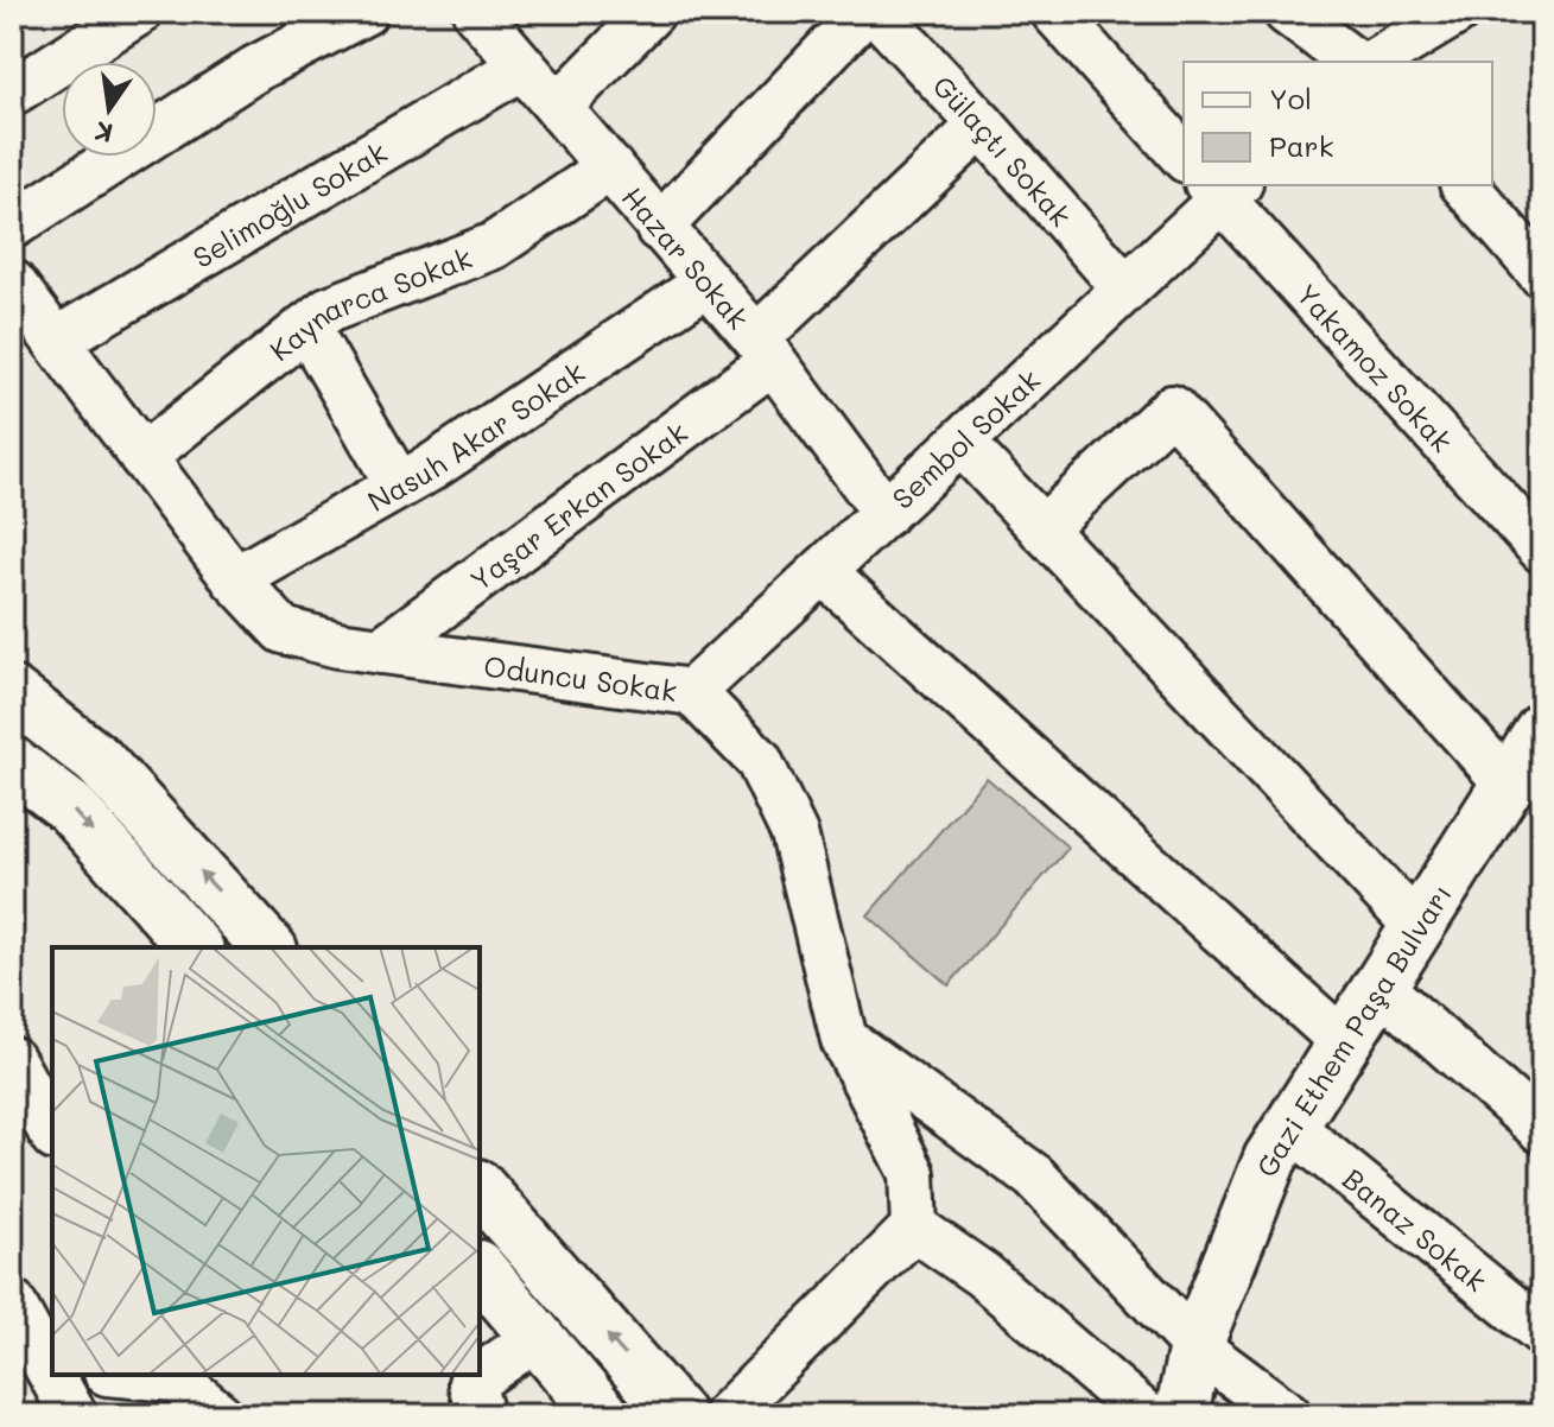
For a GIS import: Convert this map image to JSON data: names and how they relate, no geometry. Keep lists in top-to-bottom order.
{
  "streets": {
    "main road": ["Gazi Ethem Paşa Bulvarı"],
    "street": [
      "Gülaçtı Sokak",
      "Selimoğlu Sokak",
      "Hazar Sokak",
      "Kaynarca Sokak",
      "Yakamoz Sokak",
      "Nasuh Akar Sokak",
      "Sembol Sokak",
      "Yaşar Erkan Sokak",
      "Oduncu Sokak",
      "Banaz Sokak"
    ]
  },
  "crossings": [
    ["Gülaçtı Sokak", "Sembol Sokak"],
    ["Gülaçtı Sokak", "Yaşar Erkan Sokak"],
    ["Selimoğlu Sokak", "Hazar Sokak"],
    ["Selimoğlu Sokak", "Oduncu Sokak"],
    ["Hazar Sokak", "Kaynarca Sokak"],
    ["Hazar Sokak", "Nasuh Akar Sokak"],
    ["Hazar Sokak", "Sembol Sokak"],
    ["Hazar Sokak", "Yaşar Erkan Sokak"],
    ["Kaynarca Sokak", "Oduncu Sokak"],
    ["Yakamoz Sokak", "Sembol Sokak"],
    ["Nasuh Akar Sokak", "Oduncu Sokak"],
    ["Sembol Sokak", "Oduncu Sokak"],
    ["Yaşar Erkan Sokak", "Oduncu Sokak"],
    ["Gazi Ethem Paşa Bulvarı", "Banaz Sokak"]
  ],
  "legend": ["Yol", "Park"],
  "north": "bottom"
}
